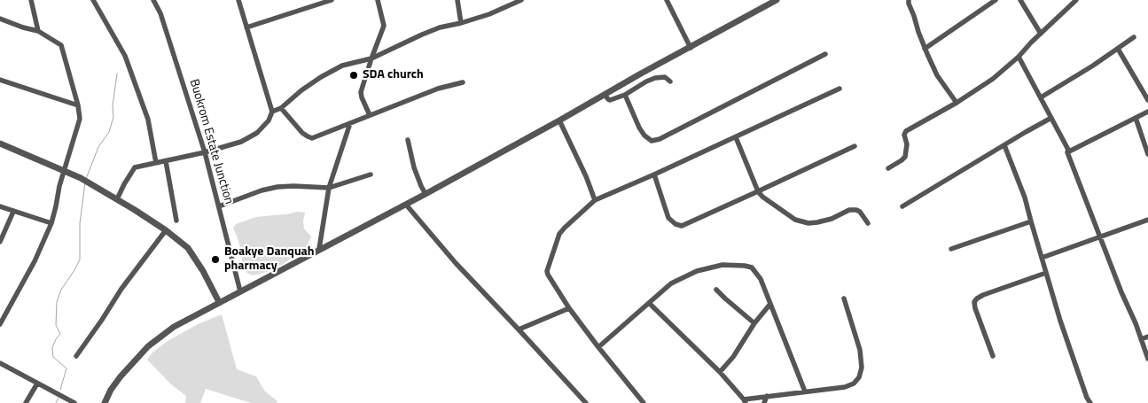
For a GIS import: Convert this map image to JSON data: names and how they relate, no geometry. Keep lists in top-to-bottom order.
{
  "streets": {
    "street": ["Buokrom Estate Junction"]
  },
  "places": ["SDA church", "Boakye Danquah pharmacy"]
}
